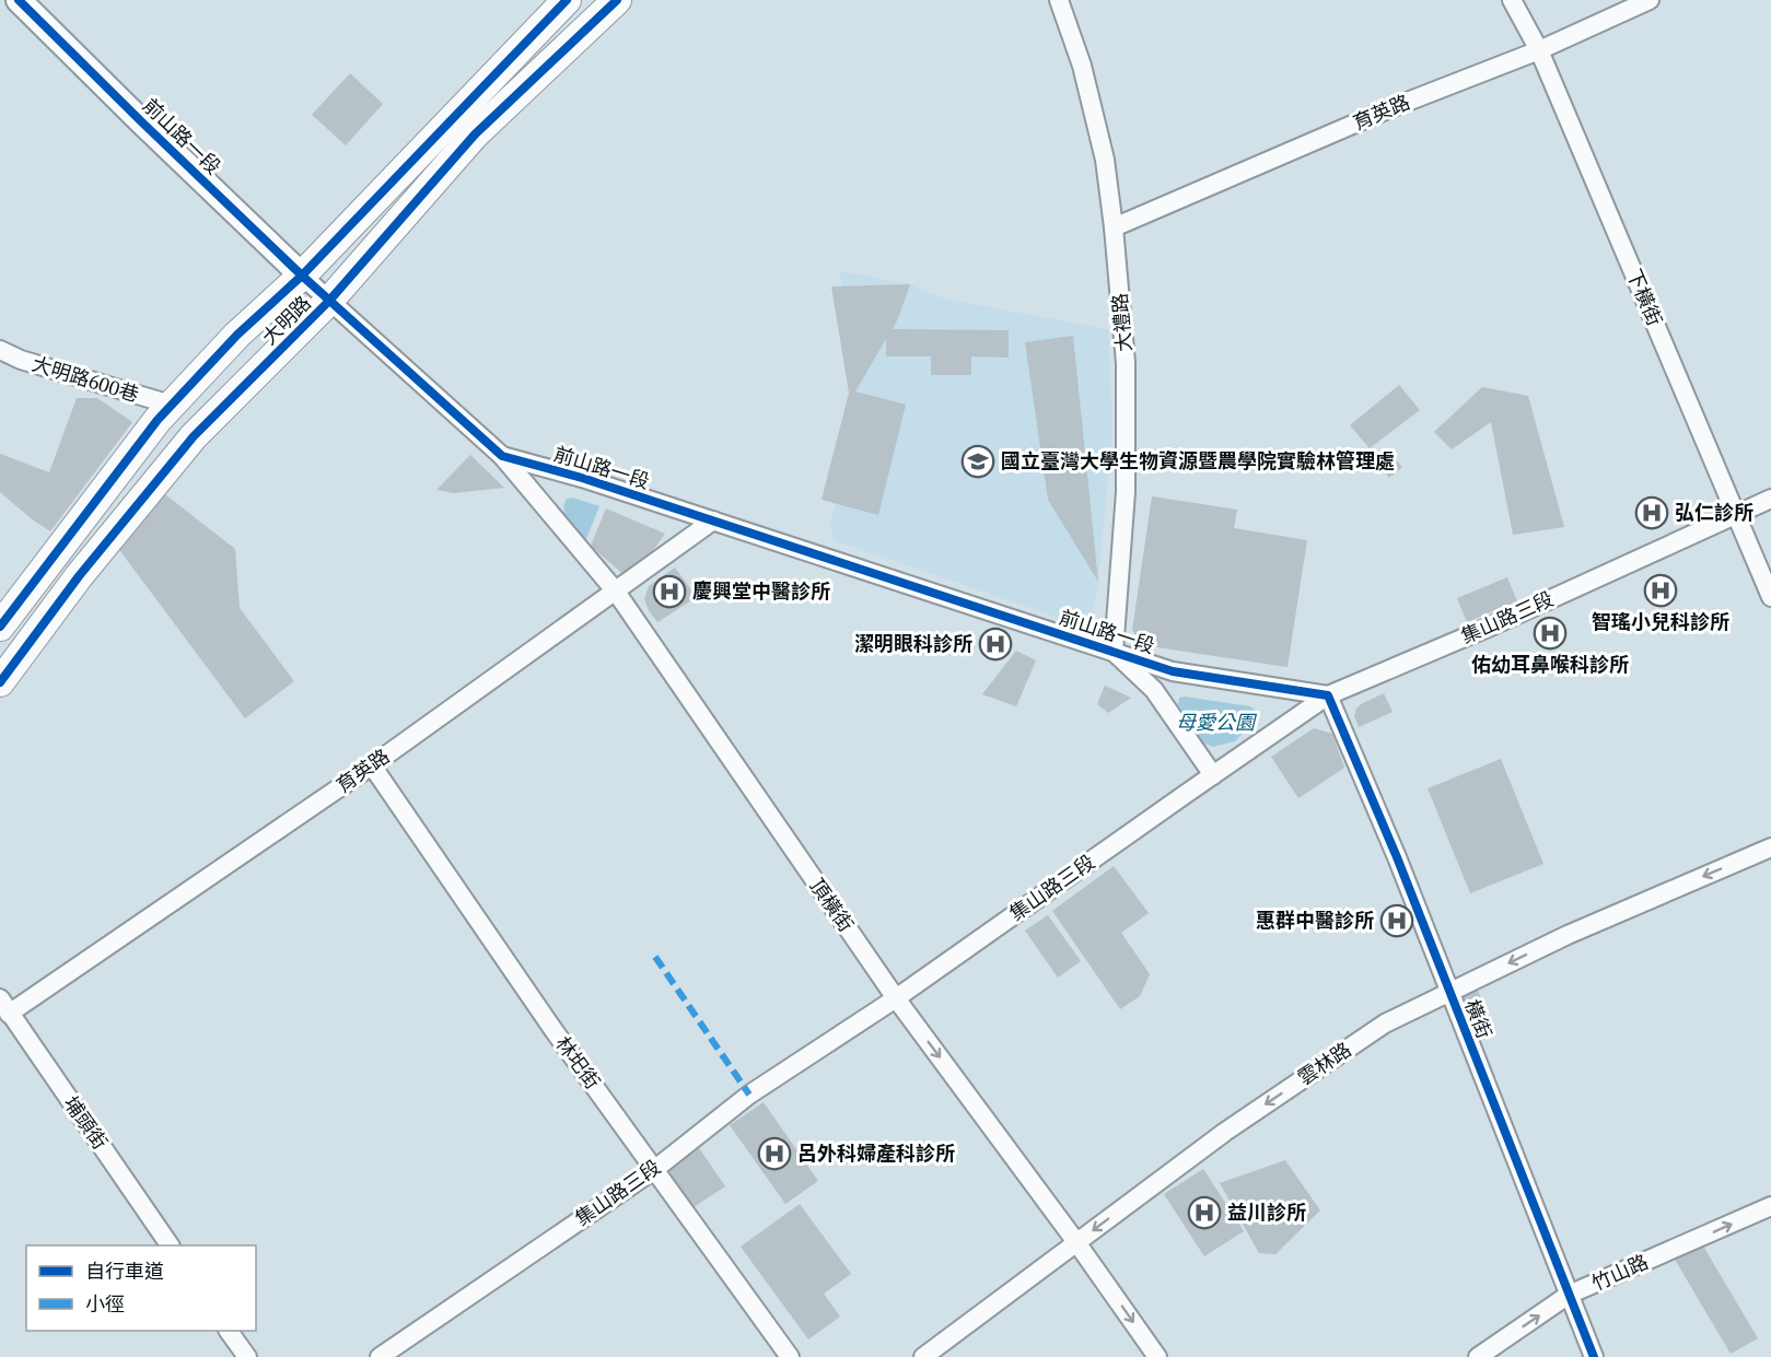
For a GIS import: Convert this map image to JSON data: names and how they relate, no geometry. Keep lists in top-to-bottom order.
{
  "streets": {
    "main road": ["大明路"],
    "street": [
      "育英路",
      "前山路一段",
      "下橫街",
      "大禮路",
      "大明路600巷",
      "集山路三段",
      "頂橫街",
      "橫街",
      "林圯街",
      "雲林路",
      "埔頭街",
      "竹山路"
    ]
  },
  "crossings": [
    ["育英路", "前山路一段"],
    ["育英路", "下橫街"],
    ["育英路", "大禮路"],
    ["育英路", "頂橫街"],
    ["育英路", "林圯街"],
    ["育英路", "埔頭街"],
    ["前山路一段", "大明路"],
    ["前山路一段", "大禮路"],
    ["前山路一段", "集山路三段"],
    ["前山路一段", "頂橫街"],
    ["前山路一段", "橫街"],
    ["下橫街", "集山路三段"],
    ["大明路", "大明路600巷"],
    ["集山路三段", "頂橫街"],
    ["集山路三段", "橫街"],
    ["集山路三段", "林圯街"],
    ["頂橫街", "雲林路"],
    ["橫街", "雲林路"],
    ["橫街", "竹山路"]
  ],
  "one_way": ["頂橫街", "雲林路", "竹山路"],
  "parks": ["母愛公園"],
  "places": {
    "school or university": ["國立臺灣大學生物資源暨農學院實驗林管理處"],
    "hospital": [
      "弘仁診所",
      "智瑤小兒科診所",
      "慶興堂中醫診所",
      "佑幼耳鼻喉科診所",
      "潔明眼科診所",
      "惠群中醫診所",
      "呂外科婦產科診所",
      "益川診所"
    ]
  },
  "legend": ["自行車道", "小徑"]
}
